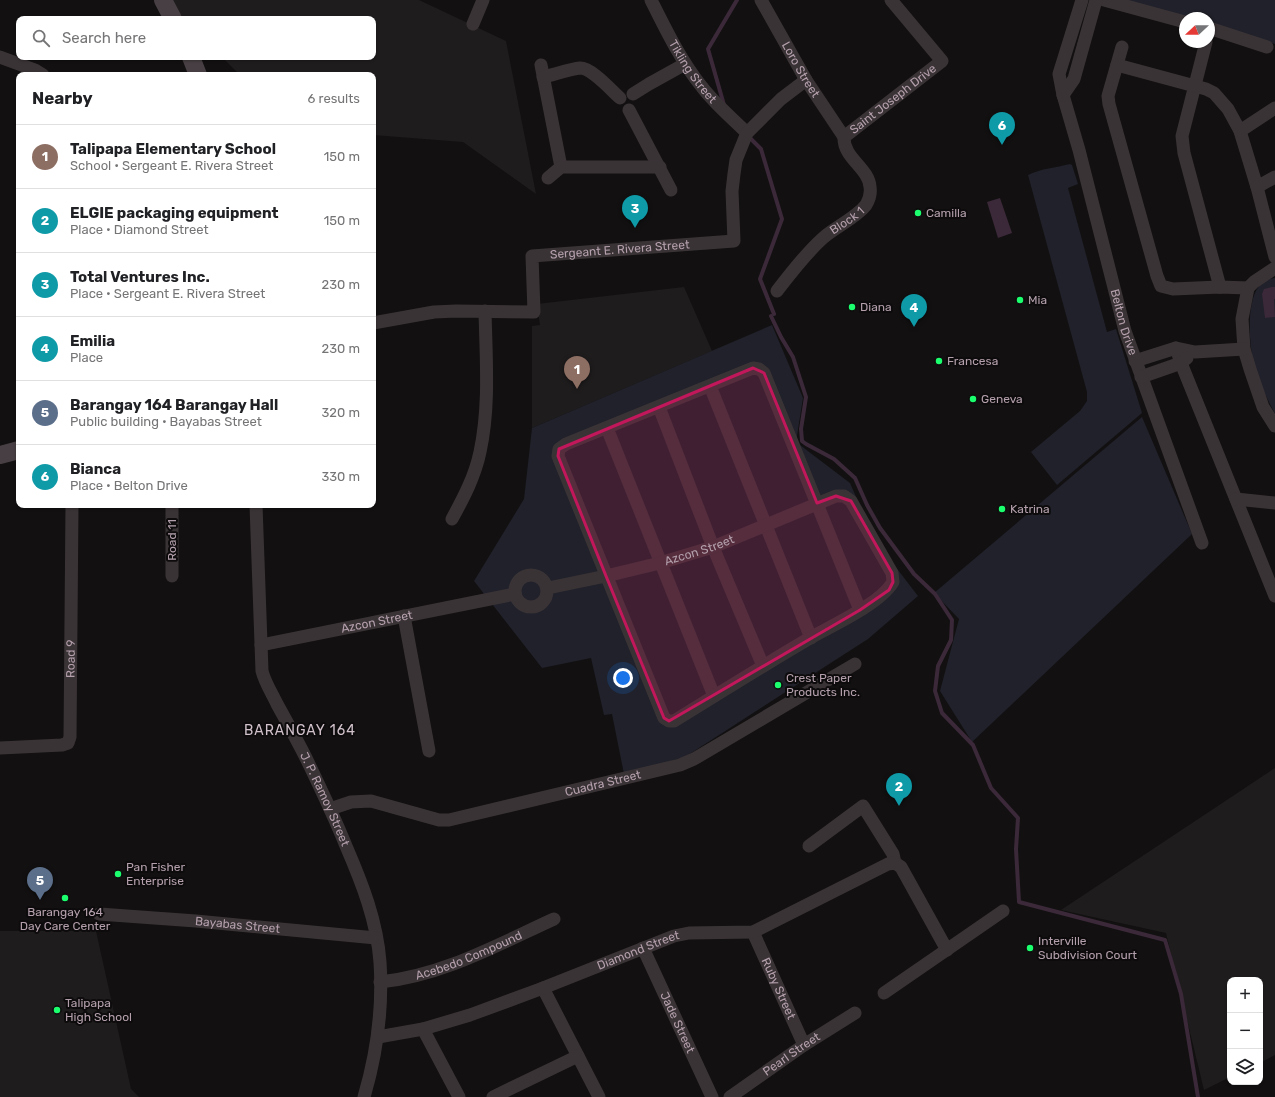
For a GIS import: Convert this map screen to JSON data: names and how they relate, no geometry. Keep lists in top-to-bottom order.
{
  "streets": {
    "street": [
      "Loro Street",
      "Tikling Street",
      "Saint Joseph Drive",
      "Block 1",
      "Sergeant E. Rivera Street",
      "Belton Drive",
      "Road 11",
      "Azcon Street",
      "Road 9",
      "Cuadra Street",
      "J. P. Ramoy Street",
      "Bayabas Street",
      "Diamond Street",
      "Acebedo Compound",
      "Ruby Street",
      "Jade Street",
      "Pearl Street"
    ]
  },
  "crossings": [
    ["Loro Street", "Saint Joseph Drive"],
    ["Loro Street", "Block 1"],
    ["Loro Street", "Sergeant E. Rivera Street"],
    ["Tikling Street", "Sergeant E. Rivera Street"],
    ["Saint Joseph Drive", "Block 1"],
    ["Azcon Street", "J. P. Ramoy Street"],
    ["Cuadra Street", "J. P. Ramoy Street"],
    ["J. P. Ramoy Street", "Bayabas Street"],
    ["J. P. Ramoy Street", "Diamond Street"],
    ["J. P. Ramoy Street", "Acebedo Compound"],
    ["Diamond Street", "Ruby Street"],
    ["Diamond Street", "Jade Street"],
    ["Ruby Street", "Pearl Street"]
  ],
  "districts": ["BARANGAY 164"],
  "places": [
    "Camilla",
    "Mia",
    "Diana",
    "Francesa",
    "Geneva",
    "Katrina",
    "Crest Paper Products Inc.",
    "Pan Fisher Enterprise",
    "Barangay 164 Day Care Center",
    "Interville Subdivision Court",
    "Talipapa High School"
  ],
  "north": "left",
  "page": {
    "search": "Search here",
    "heading": ["Nearby", "6 results"],
    "pins": [
      "6",
      "3",
      "4",
      "1",
      "2",
      "5"
    ],
    "list": [
      {
        "mark": "1",
        "name": "Talipapa Elementary School",
        "note": "School · Sergeant E. Rivera Street",
        "value": "150 m"
      },
      {
        "mark": "2",
        "name": "ELGIE packaging equipment",
        "note": "Place · Diamond Street",
        "value": "150 m"
      },
      {
        "mark": "3",
        "name": "Total Ventures Inc.",
        "note": "Place · Sergeant E. Rivera Street",
        "value": "230 m"
      },
      {
        "mark": "4",
        "name": "Emilia",
        "note": "Place",
        "value": "230 m"
      },
      {
        "mark": "5",
        "name": "Barangay 164 Barangay Hall",
        "note": "Public building · Bayabas Street",
        "value": "320 m"
      },
      {
        "mark": "6",
        "name": "Bianca",
        "note": "Place · Belton Drive",
        "value": "330 m"
      }
    ],
    "map_buttons": ["+", "−"]
  }
}
